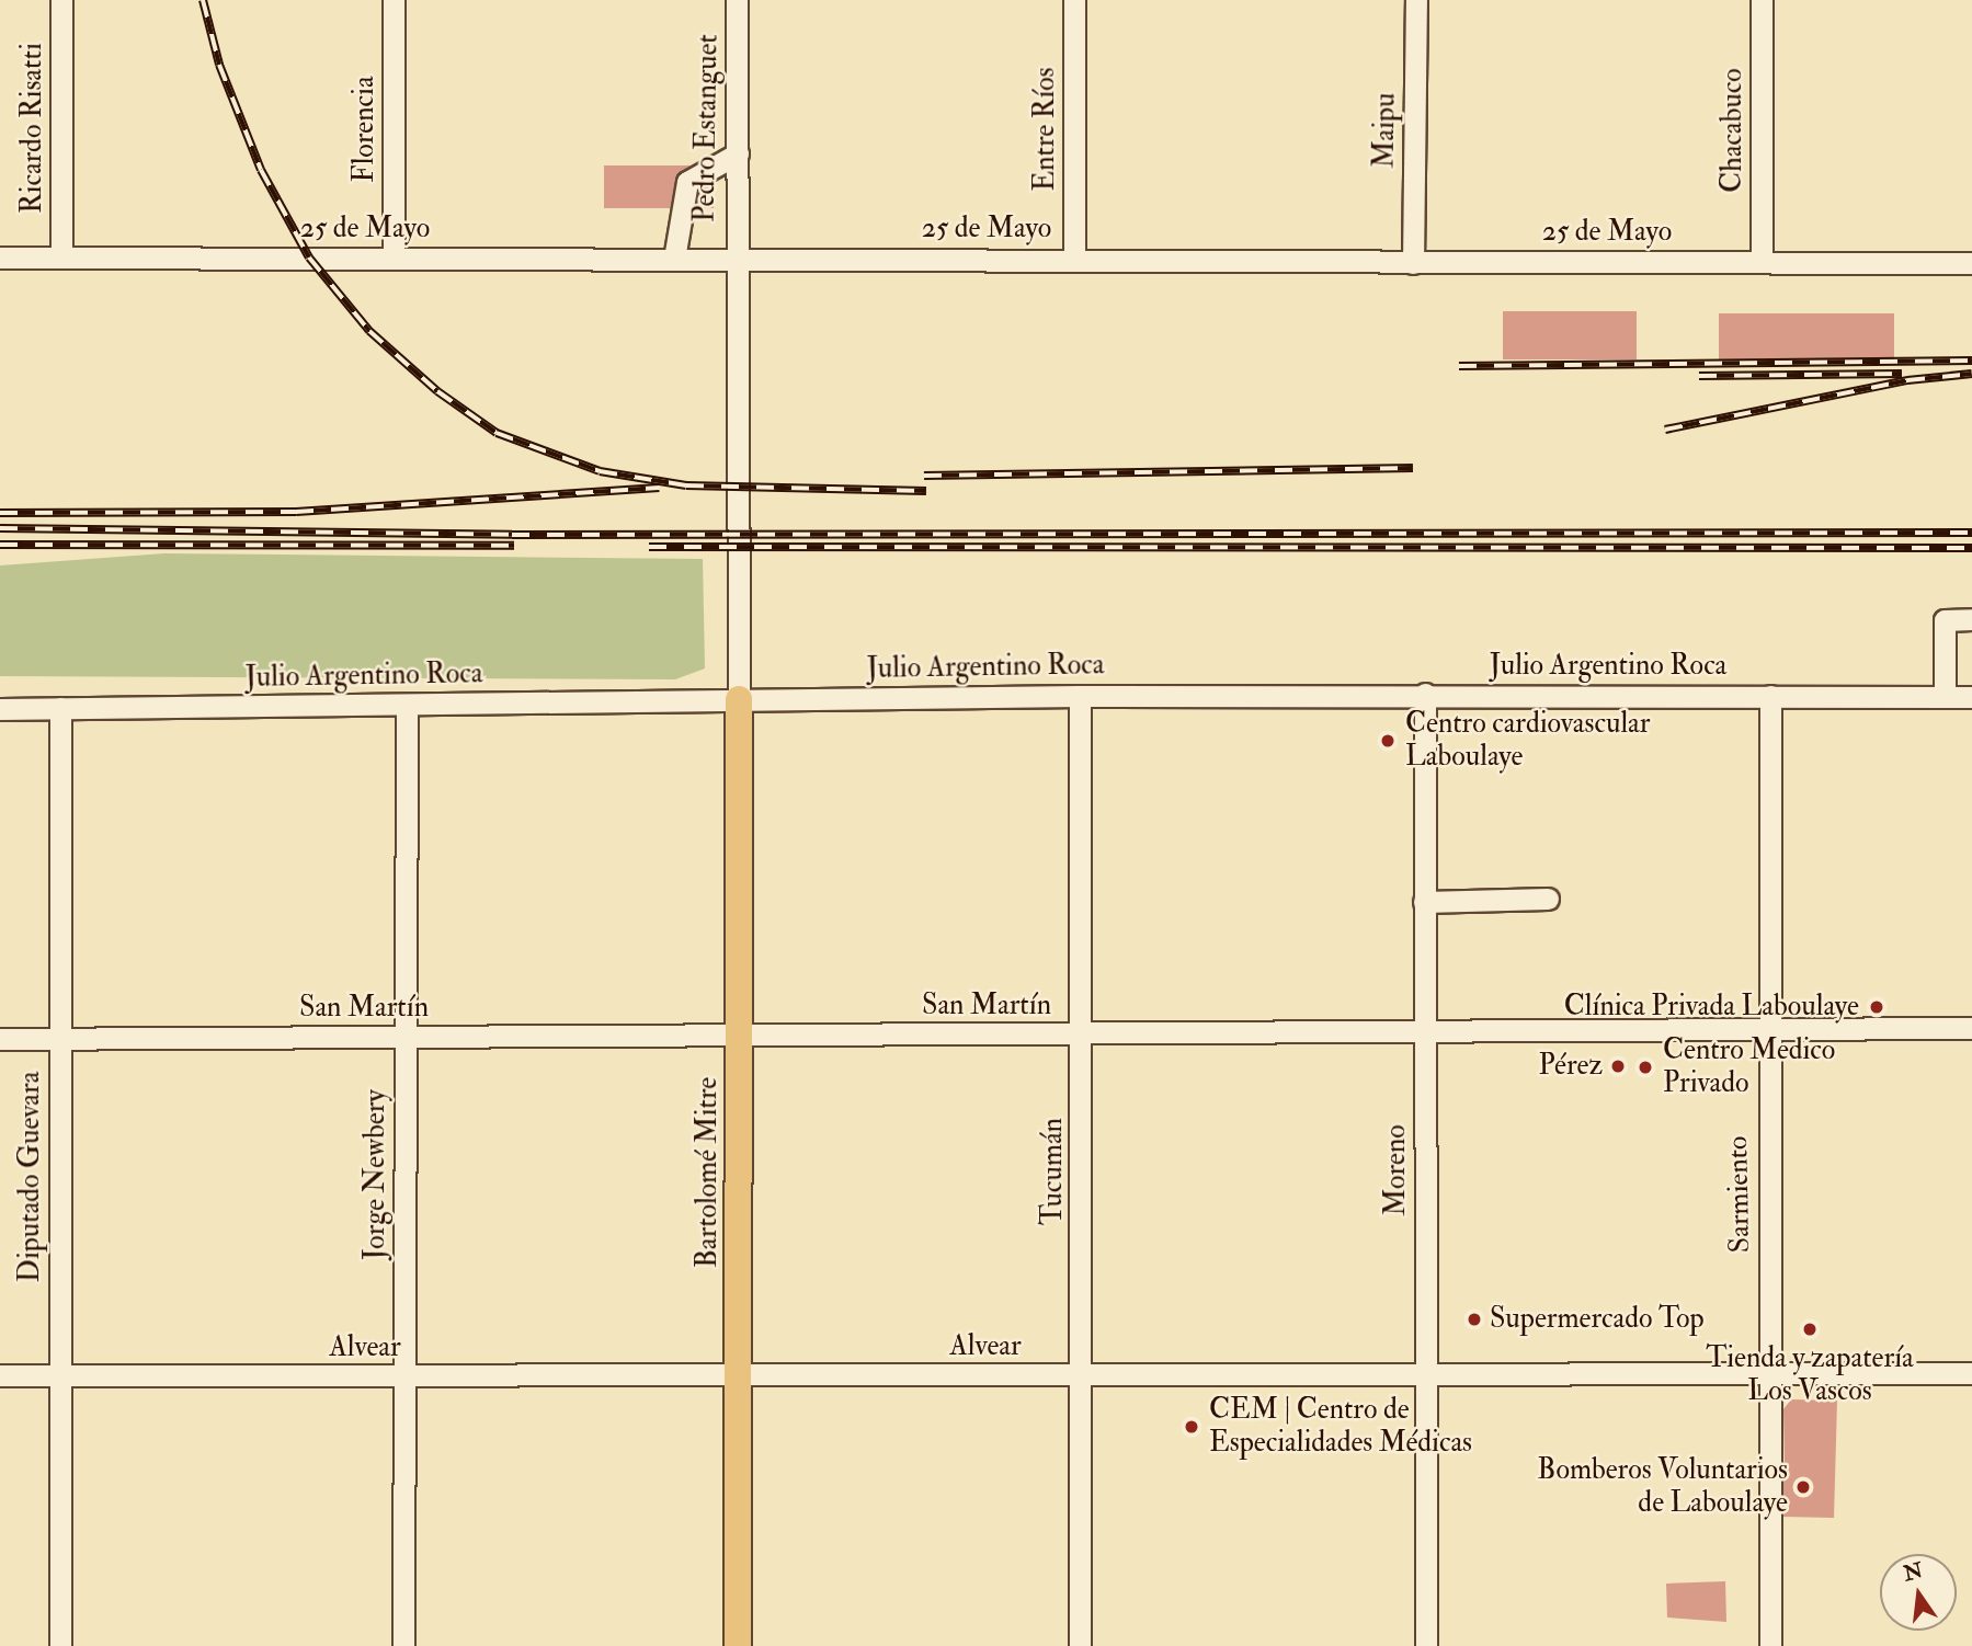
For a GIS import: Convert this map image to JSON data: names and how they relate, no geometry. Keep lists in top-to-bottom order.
{
  "streets": {
    "main road": ["Bartolomé Mitre"],
    "street": [
      "Ricardo Risatti",
      "Pedro Estanguet",
      "Florencia",
      "Entre Ríos",
      "Maipu",
      "Chacabuco",
      "25 de Mayo",
      "Julio Argentino Roca",
      "San Martín",
      "Moreno",
      "Tucumán",
      "Jorge Newbery",
      "Diputado Guevara",
      "Sarmiento",
      "Alvear"
    ]
  },
  "crossings": [
    ["Ricardo Risatti", "25 de Mayo"],
    ["Pedro Estanguet", "25 de Mayo"],
    ["Pedro Estanguet", "Julio Argentino Roca"],
    ["Pedro Estanguet", "Bartolomé Mitre"],
    ["Florencia", "25 de Mayo"],
    ["Entre Ríos", "25 de Mayo"],
    ["Maipu", "25 de Mayo"],
    ["Chacabuco", "25 de Mayo"],
    ["Julio Argentino Roca", "Moreno"],
    ["Julio Argentino Roca", "Tucumán"],
    ["Julio Argentino Roca", "Bartolomé Mitre"],
    ["Julio Argentino Roca", "Jorge Newbery"],
    ["Julio Argentino Roca", "Diputado Guevara"],
    ["Julio Argentino Roca", "Sarmiento"],
    ["San Martín", "Moreno"],
    ["San Martín", "Tucumán"],
    ["San Martín", "Bartolomé Mitre"],
    ["San Martín", "Jorge Newbery"],
    ["San Martín", "Diputado Guevara"],
    ["San Martín", "Sarmiento"],
    ["Moreno", "Alvear"],
    ["Tucumán", "Alvear"],
    ["Bartolomé Mitre", "Alvear"],
    ["Jorge Newbery", "Alvear"],
    ["Diputado Guevara", "Alvear"],
    ["Sarmiento", "Alvear"]
  ],
  "places": [
    "Centro cardiovascular Laboulaye",
    "Clínica Privada Laboulaye",
    "Pérez",
    "Centro Medico Privado",
    "Supermercado Top",
    "Tienda y zapatería Los Vascos",
    "CEM | Centro de Especialidades Médicas",
    "Bomberos Voluntarios de Laboulaye"
  ],
  "north": "top"
}
